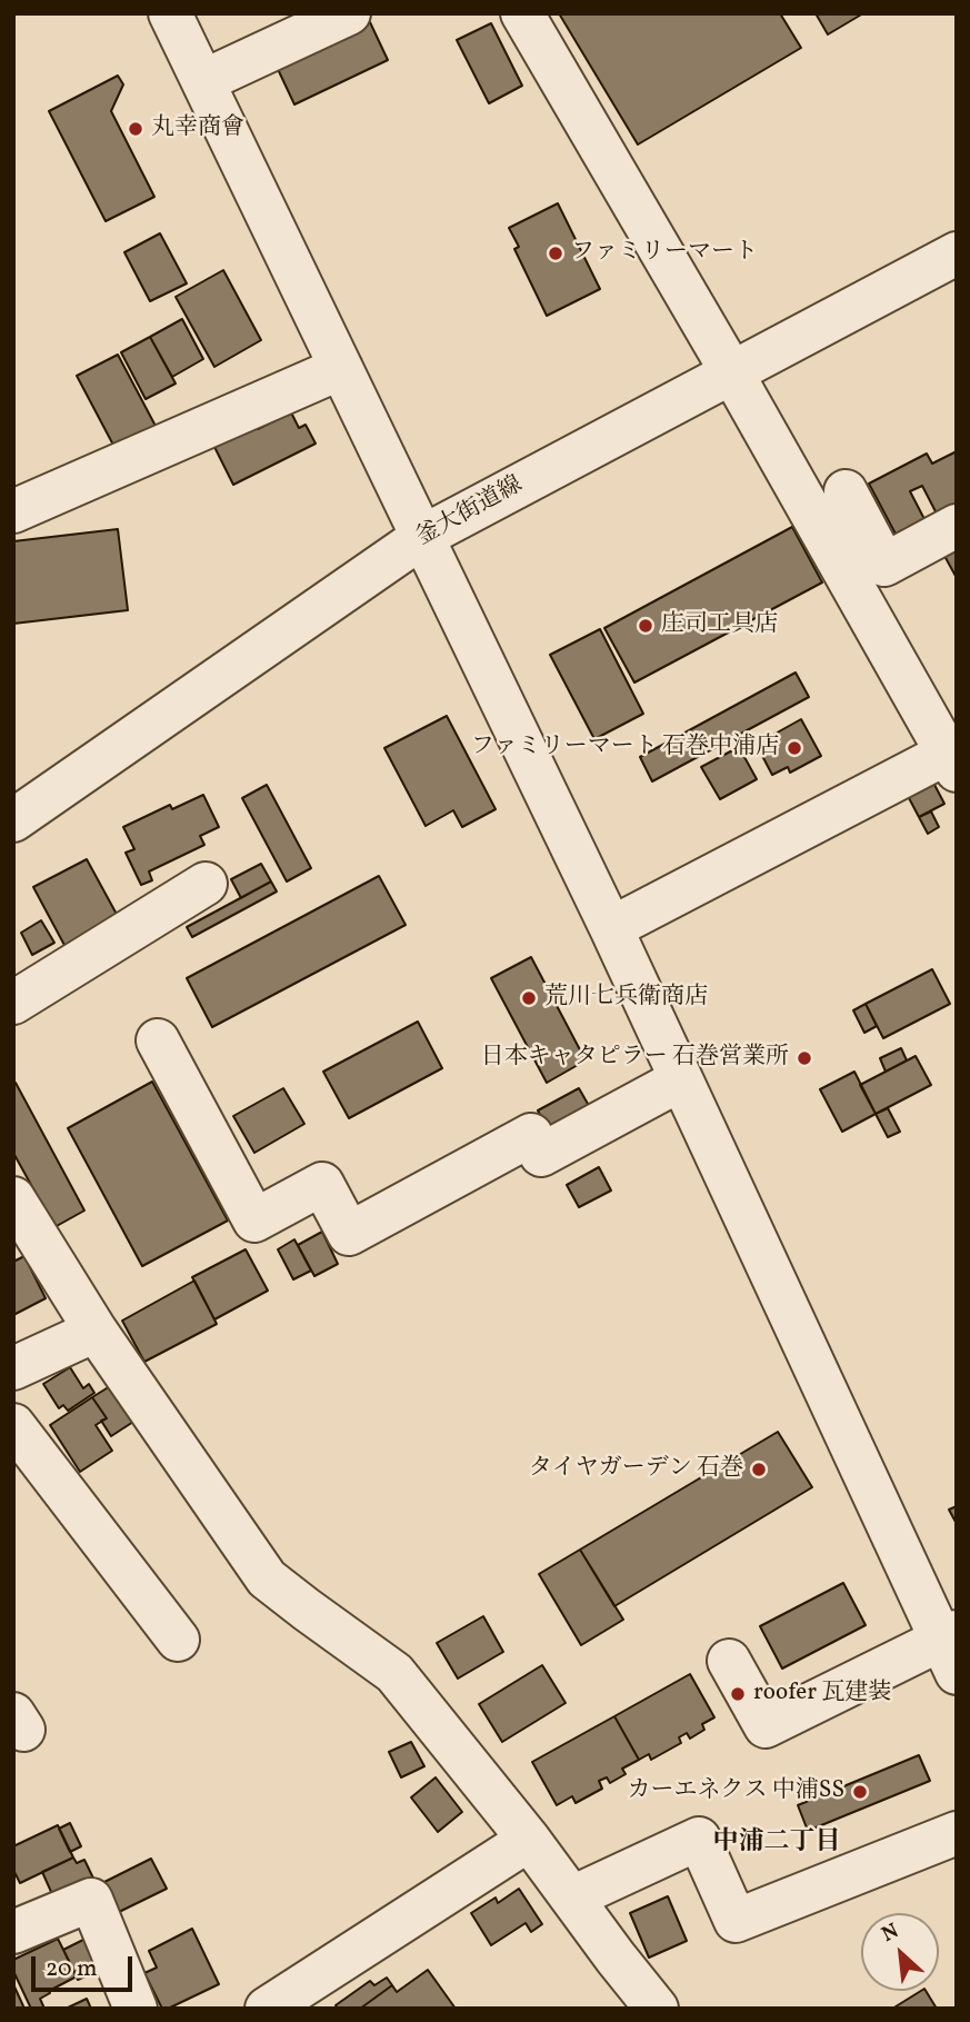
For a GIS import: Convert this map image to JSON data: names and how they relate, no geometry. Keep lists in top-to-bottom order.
{
  "streets": {
    "street": ["釜大街道線"]
  },
  "districts": ["中浦二丁目"],
  "places": [
    "丸幸商會",
    "ファミリーマート",
    "庄司工具店",
    "ファミリーマート 石巻中浦店",
    "荒川七兵衛商店",
    "日本キャタピラー 石巻営業所",
    "タイヤガーデン 石巻",
    "roofer 瓦建装",
    "カーエネクス 中浦SS"
  ],
  "scale_bar": "20 m",
  "north": "top left"
}
